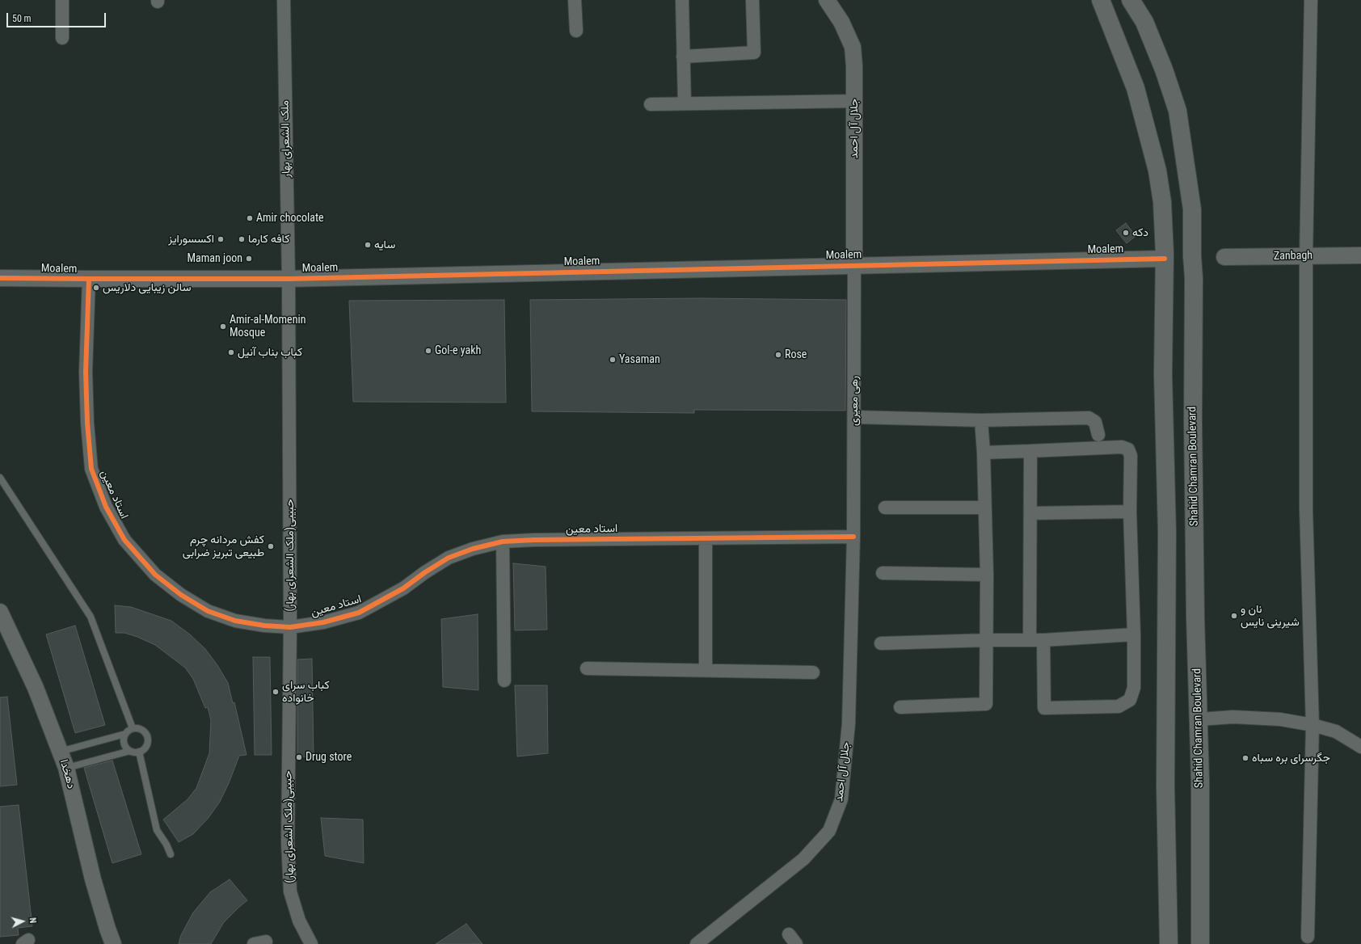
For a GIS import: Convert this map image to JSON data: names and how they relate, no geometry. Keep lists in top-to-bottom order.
{
  "streets": {
    "main road": ["Shahid Chamran Boulevard"],
    "street": [
      "جلال آل احمد",
      "ملک الشعرای بهار",
      "Moalem",
      "Zanbagh",
      "رهی معیری",
      "استاد معین",
      "حبیبی(ملک الشعرای بهار)",
      "دهخدا"
    ]
  },
  "crossings": [
    ["جلال آل احمد", "Moalem"],
    ["جلال آل احمد", "رهی معیری"],
    ["جلال آل احمد", "استاد معین"],
    ["ملک الشعرای بهار", "Moalem"],
    ["ملک الشعرای بهار", "حبیبی(ملک الشعرای بهار)"],
    ["Moalem", "رهی معیری"],
    ["Moalem", "استاد معین"],
    ["Moalem", "حبیبی(ملک الشعرای بهار)"],
    ["رهی معیری", "استاد معین"],
    ["استاد معین", "حبیبی(ملک الشعرای بهار)"]
  ],
  "places": [
    "Amir chocolate",
    "دکه",
    "اکسسورایز",
    "کافه کارما",
    "سایه",
    "Maman joon",
    "سالن زیبایی دلاریس",
    "Amir-al-Momenin Mosque",
    "Gol-e yakh",
    "کباب بناب آنیل",
    "Rose",
    "Yasaman",
    "کفش مردانه چرم طبیعی تبریز ضرابی",
    "نان و شیرینی نایس",
    "کباب سرای خانواده",
    "Drug store",
    "جگرسرای بره سباه"
  ],
  "scale_bar": "50 m",
  "north": "right"
}
